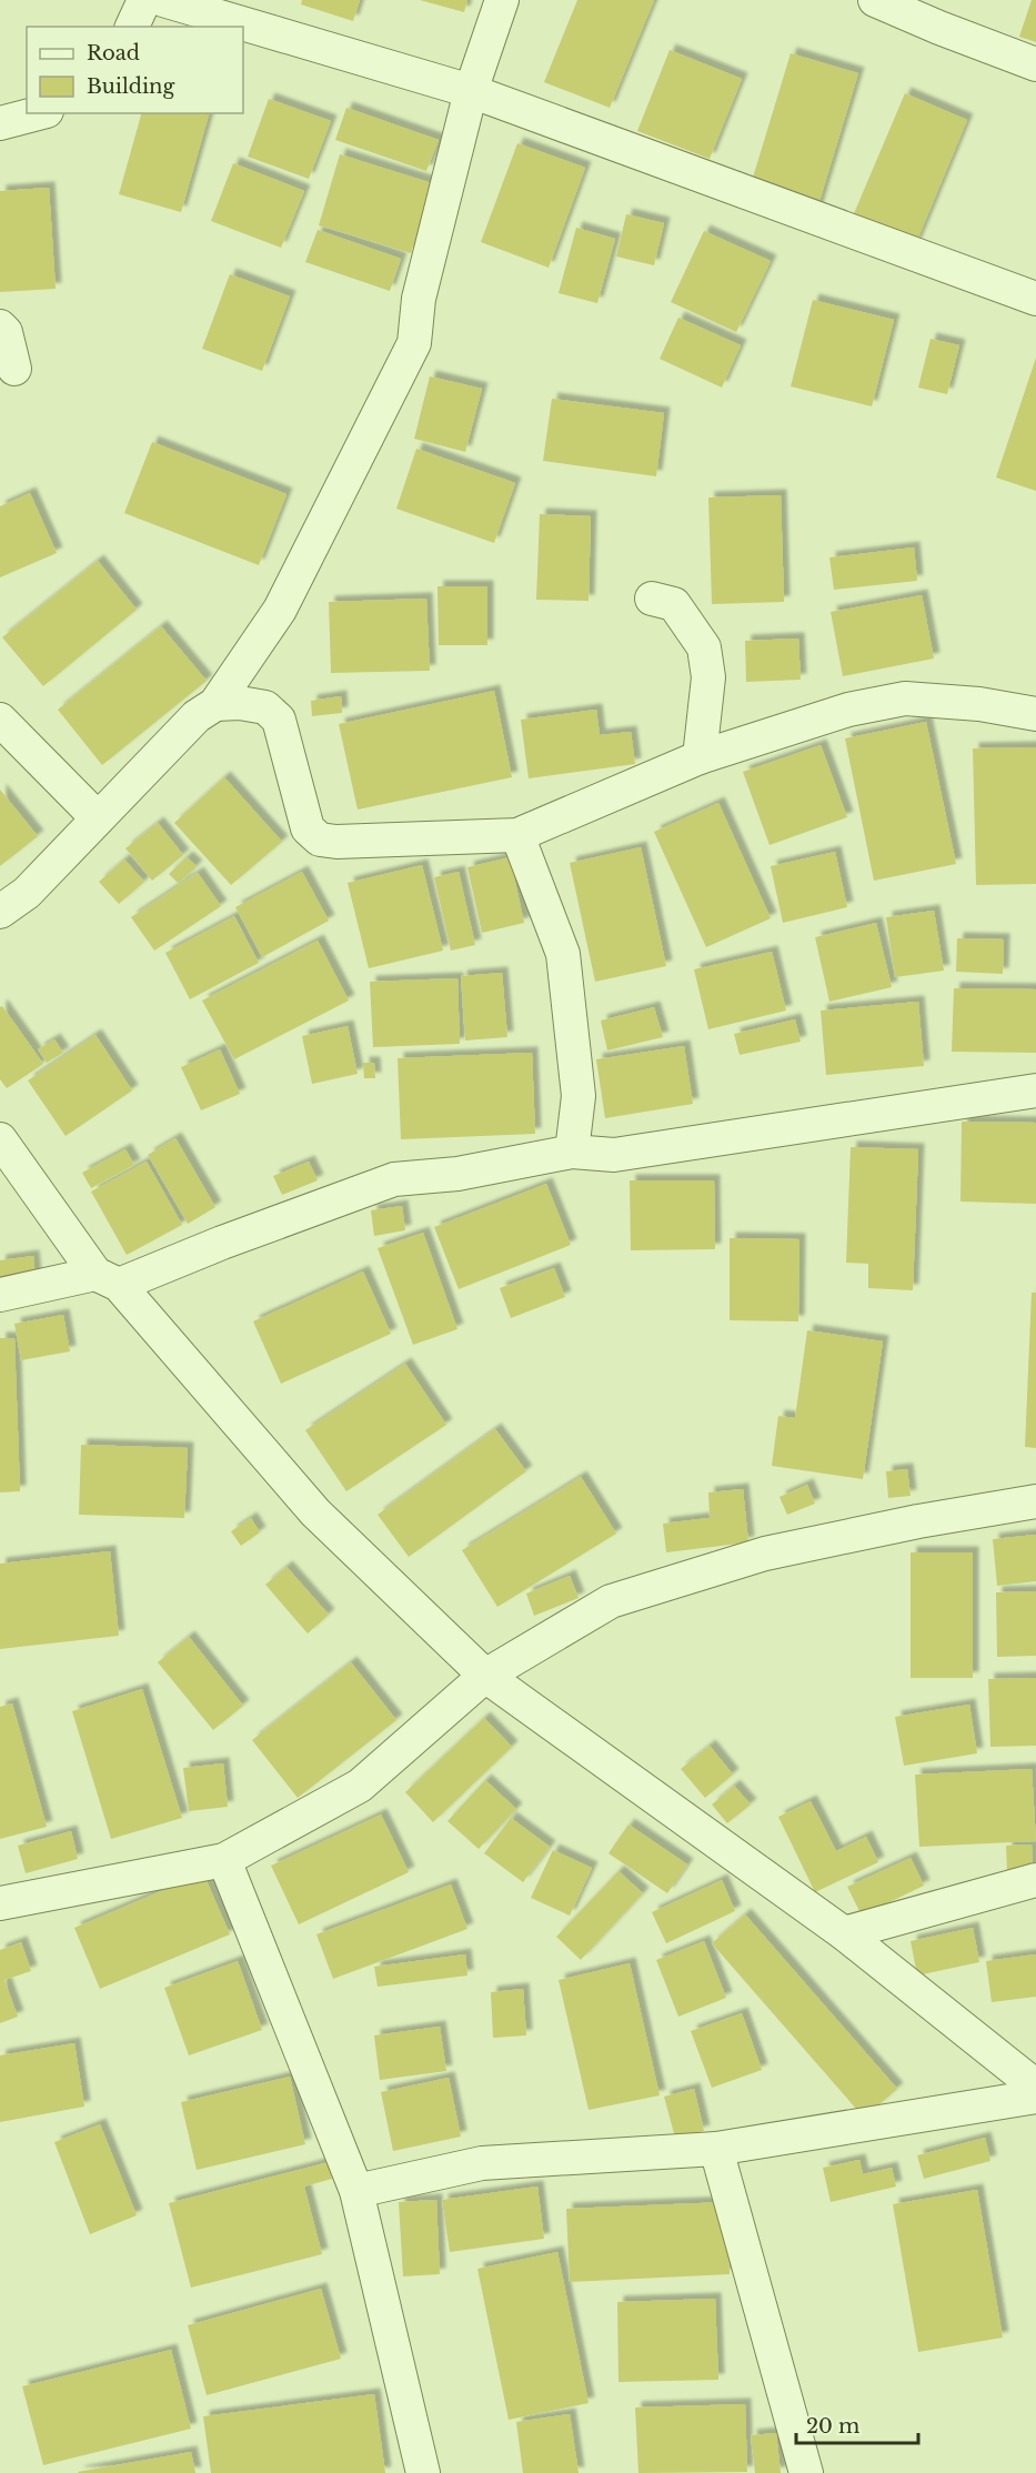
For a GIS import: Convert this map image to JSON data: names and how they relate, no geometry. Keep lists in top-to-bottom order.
{
  "legend": ["Road", "Building"],
  "scale_bar": "20 m"
}
